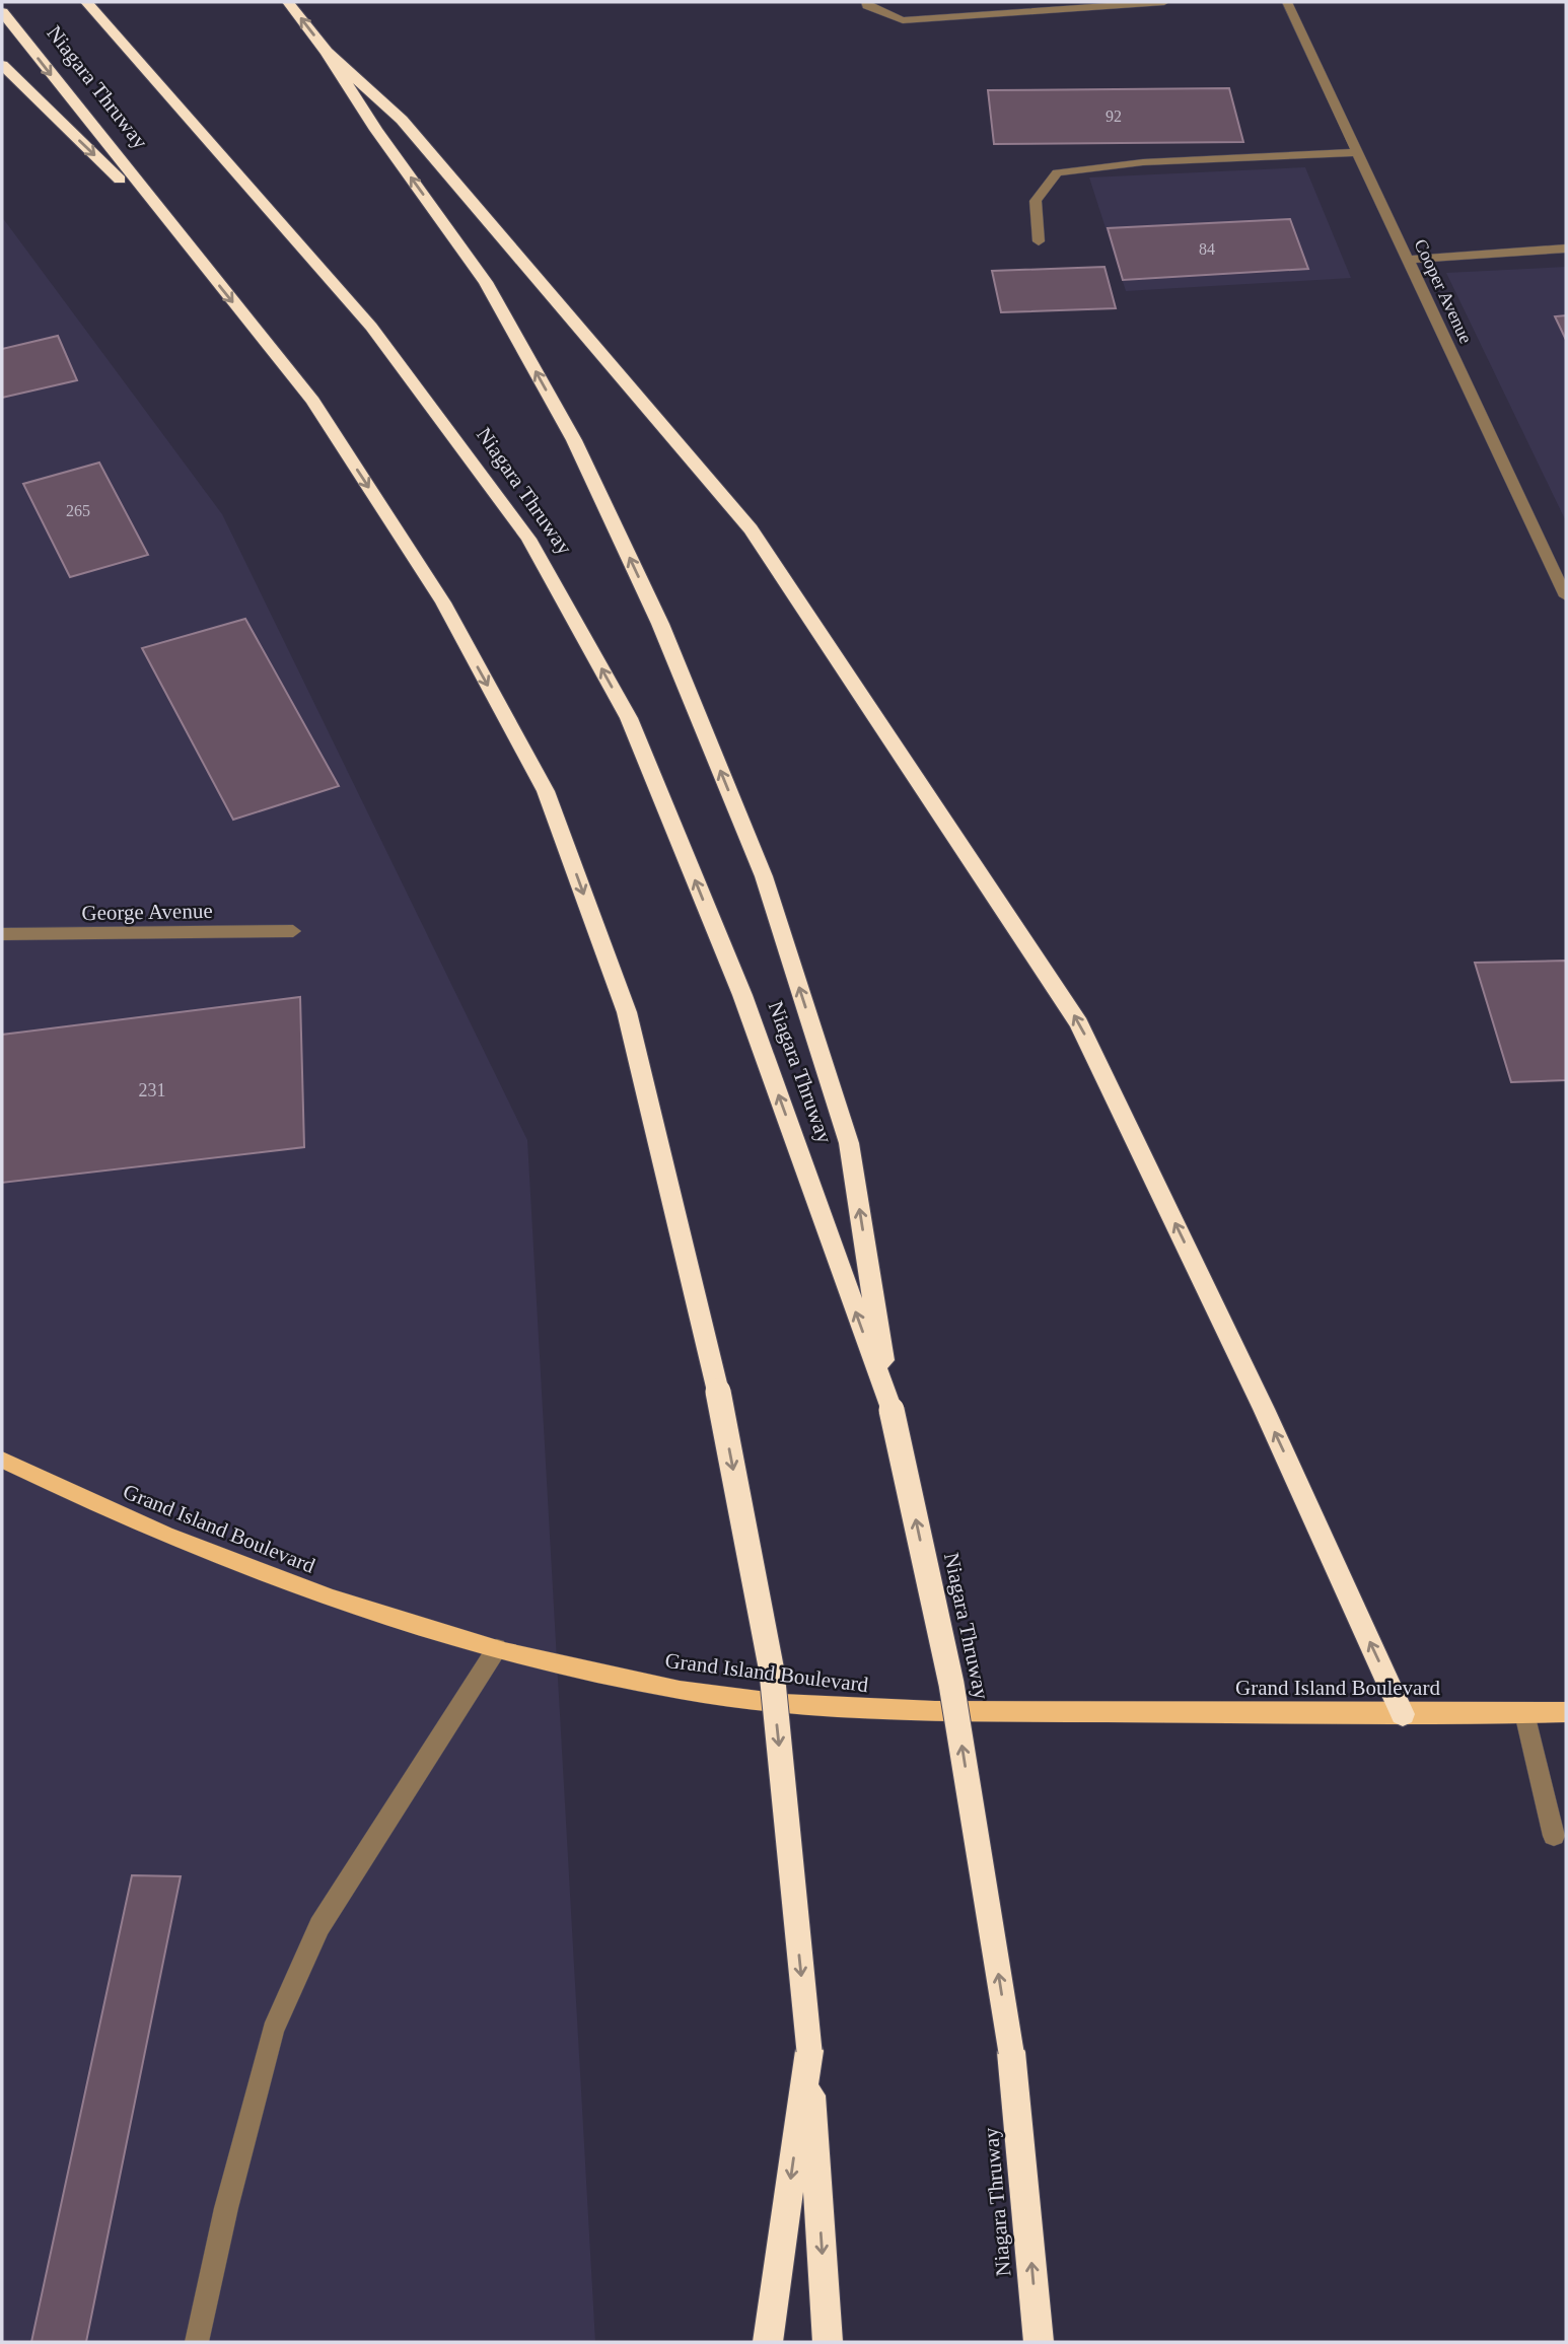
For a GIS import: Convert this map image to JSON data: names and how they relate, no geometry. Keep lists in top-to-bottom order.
{
  "streets": {
    "highway": ["Niagara Thruway"],
    "main road": ["Grand Island Boulevard"],
    "street": ["Cooper Avenue", "George Avenue"]
  },
  "house_numbers": [
    "92",
    "84",
    "265",
    "231"
  ]
}
